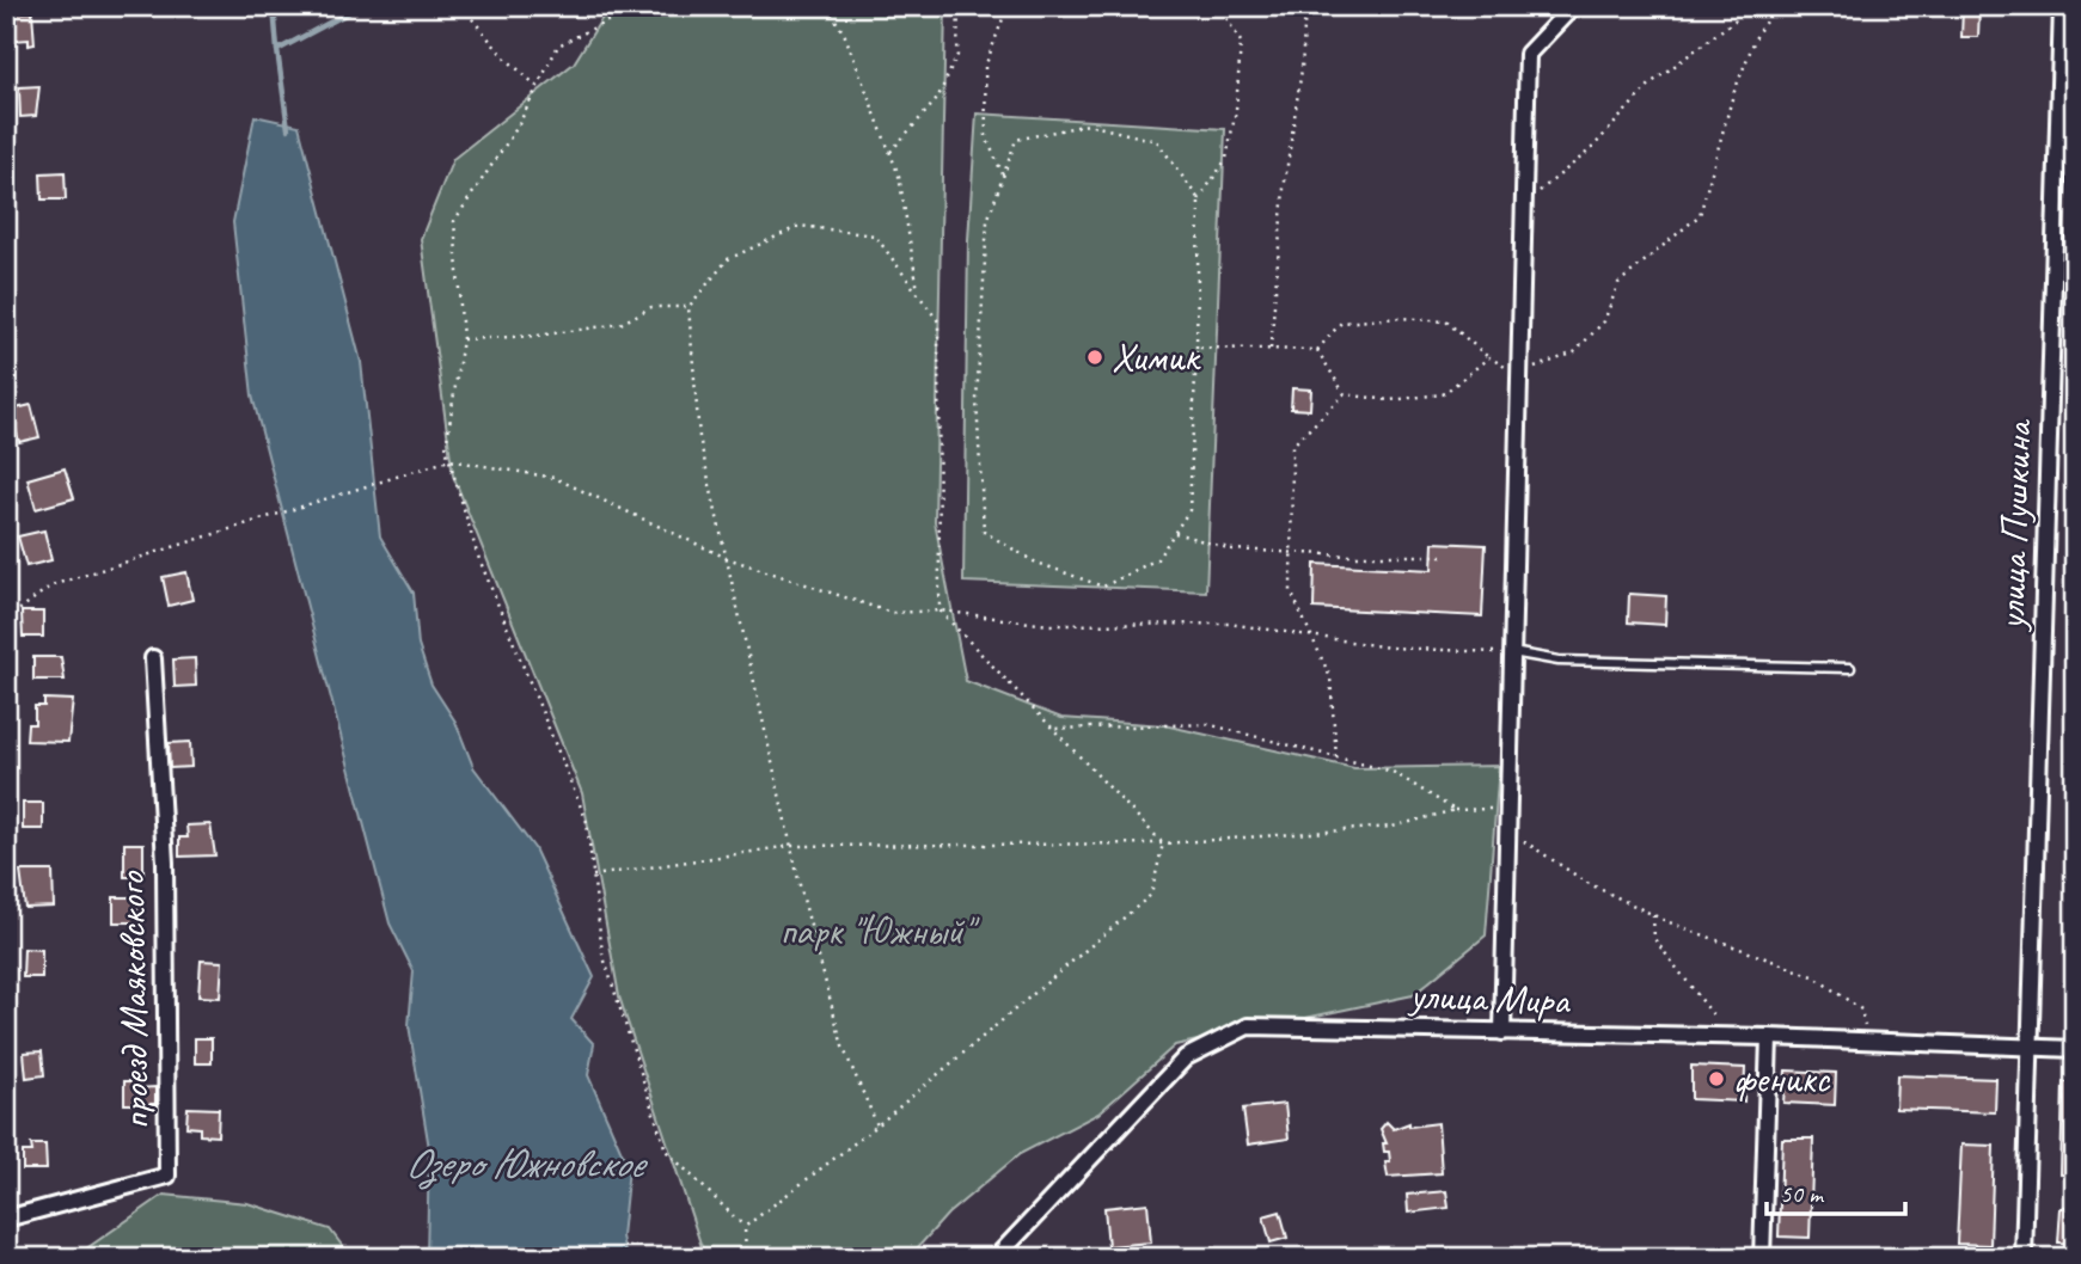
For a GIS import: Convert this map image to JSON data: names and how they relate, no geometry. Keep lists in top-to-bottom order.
{
  "streets": {
    "street": ["улица Пушкина", "улица Мира", "проезд Маяковского"]
  },
  "crossings": [
    ["улица Пушкина", "улица Мира"]
  ],
  "water": ["Озеро Южновское"],
  "parks": ["парк \"Южный\""],
  "places": ["Химик", "феникс"],
  "scale_bar": "50 m"
}
